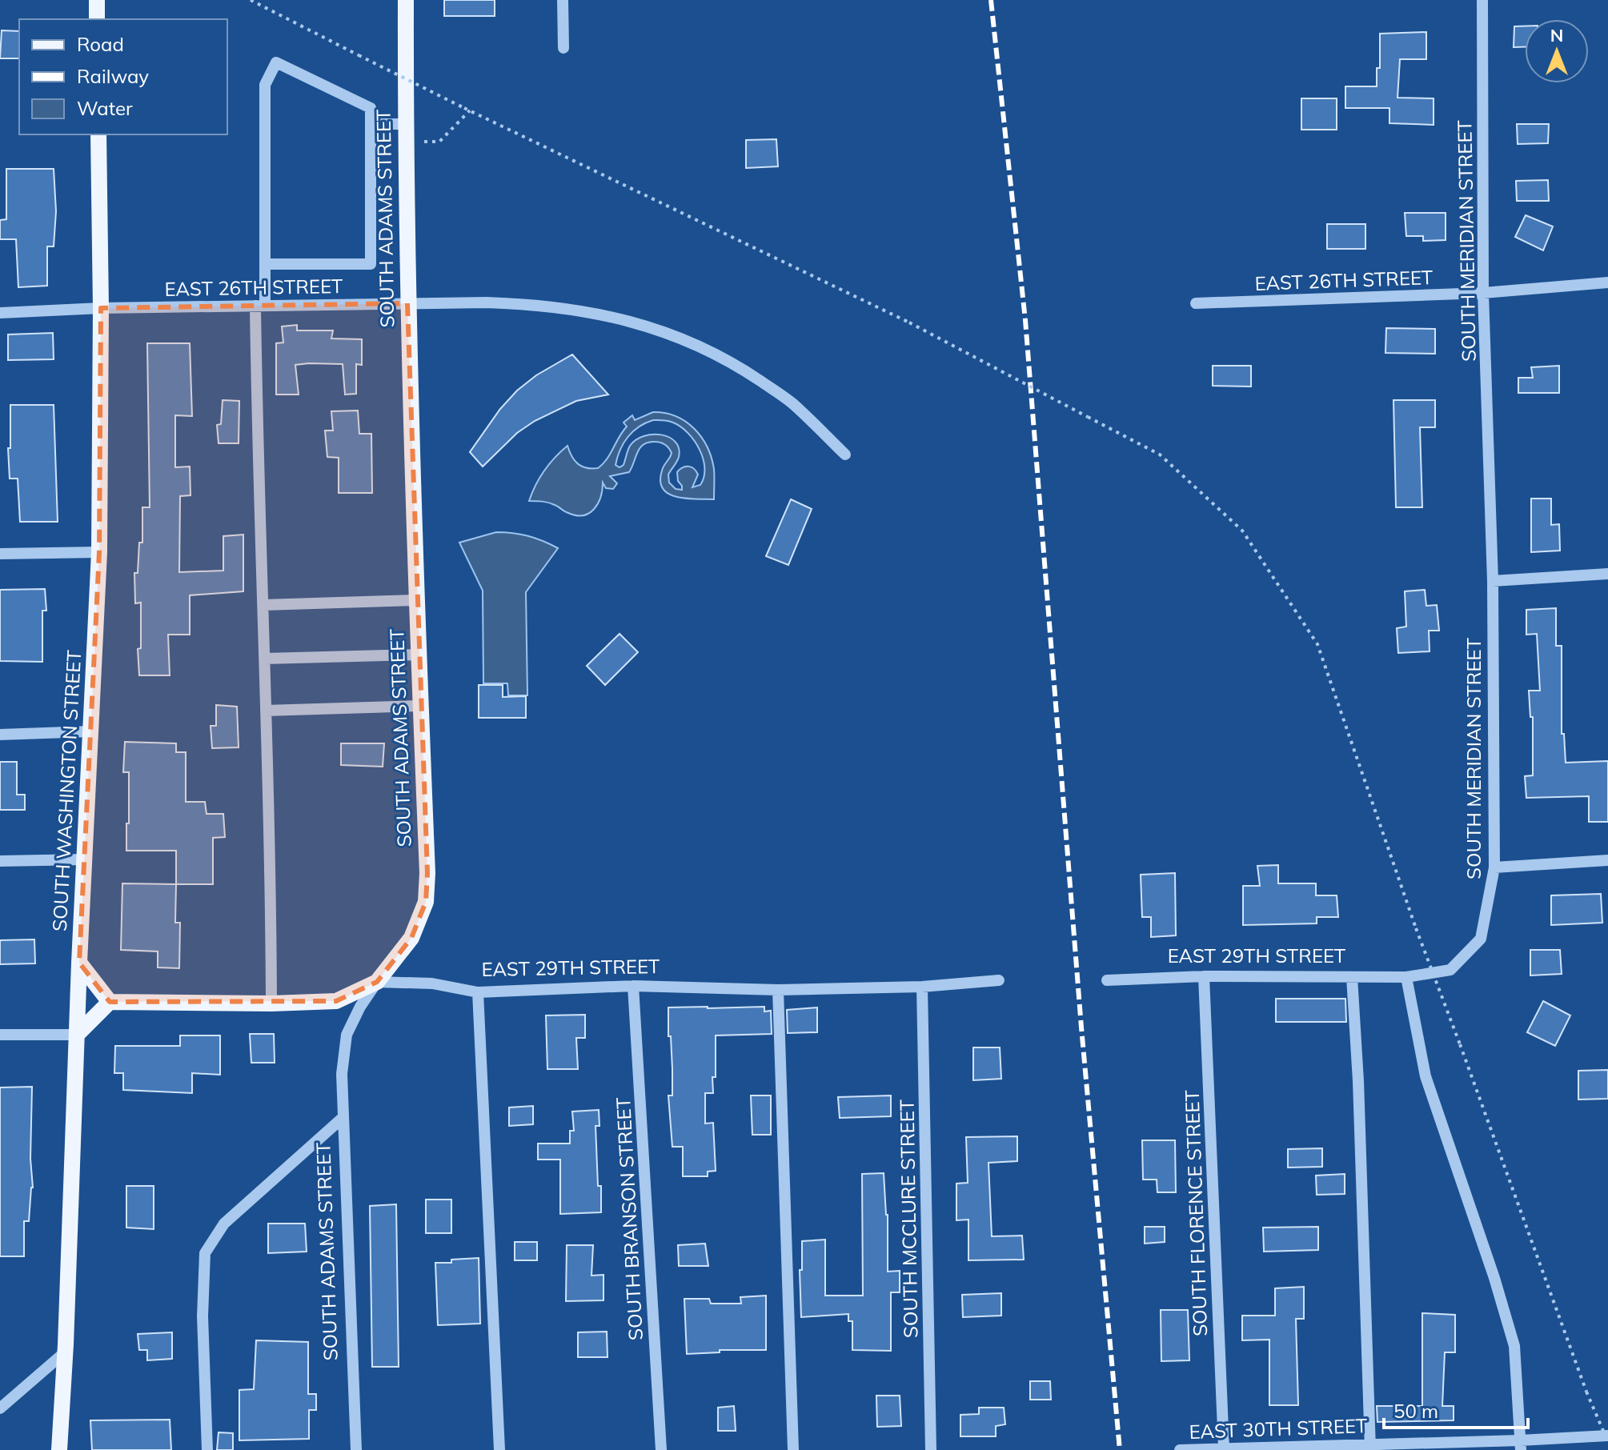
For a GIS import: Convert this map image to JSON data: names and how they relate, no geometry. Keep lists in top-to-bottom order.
{
  "streets": {
    "main road": ["SOUTH ADAMS STREET", "SOUTH WASHINGTON STREET", "EAST 29TH STREET"],
    "street": [
      "SOUTH MERIDIAN STREET",
      "EAST 26TH STREET",
      "SOUTH FLORENCE STREET",
      "SOUTH BRANSON STREET",
      "SOUTH MCCLURE STREET",
      "EAST 30TH STREET"
    ]
  },
  "crossings": [
    ["SOUTH ADAMS STREET", "EAST 26TH STREET"],
    ["SOUTH ADAMS STREET", "EAST 29TH STREET"],
    ["SOUTH MERIDIAN STREET", "EAST 26TH STREET"],
    ["SOUTH MERIDIAN STREET", "EAST 29TH STREET"],
    ["EAST 26TH STREET", "SOUTH WASHINGTON STREET"],
    ["EAST 29TH STREET", "SOUTH FLORENCE STREET"],
    ["EAST 29TH STREET", "SOUTH BRANSON STREET"],
    ["EAST 29TH STREET", "SOUTH MCCLURE STREET"],
    ["SOUTH FLORENCE STREET", "EAST 30TH STREET"]
  ],
  "legend": ["Road", "Railway", "Water"],
  "scale_bar": "50 m",
  "north": "top"
}
